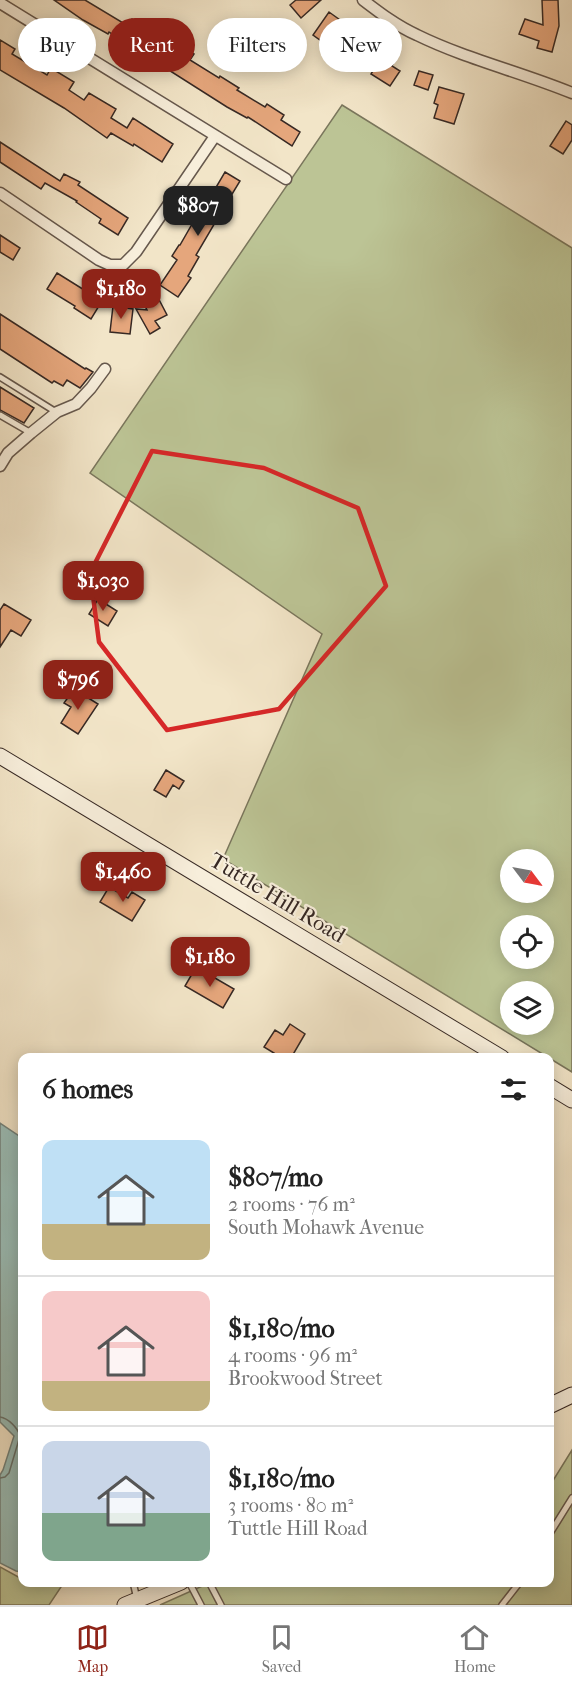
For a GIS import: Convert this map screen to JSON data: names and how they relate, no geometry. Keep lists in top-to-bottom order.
{
  "streets": {
    "main road": ["Tuttle Hill Road"]
  },
  "north": "bottom right",
  "page": {
    "chip": [
      "Buy",
      "Rent",
      "Filters",
      "New"
    ],
    "price": [
      "$807",
      "$1,180",
      "$1,030",
      "$796",
      "$1,460",
      "$1,180"
    ],
    "heading": "6 homes",
    "list": [
      {
        "name": "$807/mo",
        "note": "2 rooms · 76 m² · South Mohawk Avenue"
      },
      {
        "name": "$1,180/mo",
        "note": "4 rooms · 96 m² · Brookwood Street"
      },
      {
        "name": "$1,180/mo",
        "note": "3 rooms · 80 m² · Tuttle Hill Road"
      }
    ],
    "tabs": ["Map", "Saved", "Home"]
  }
}
